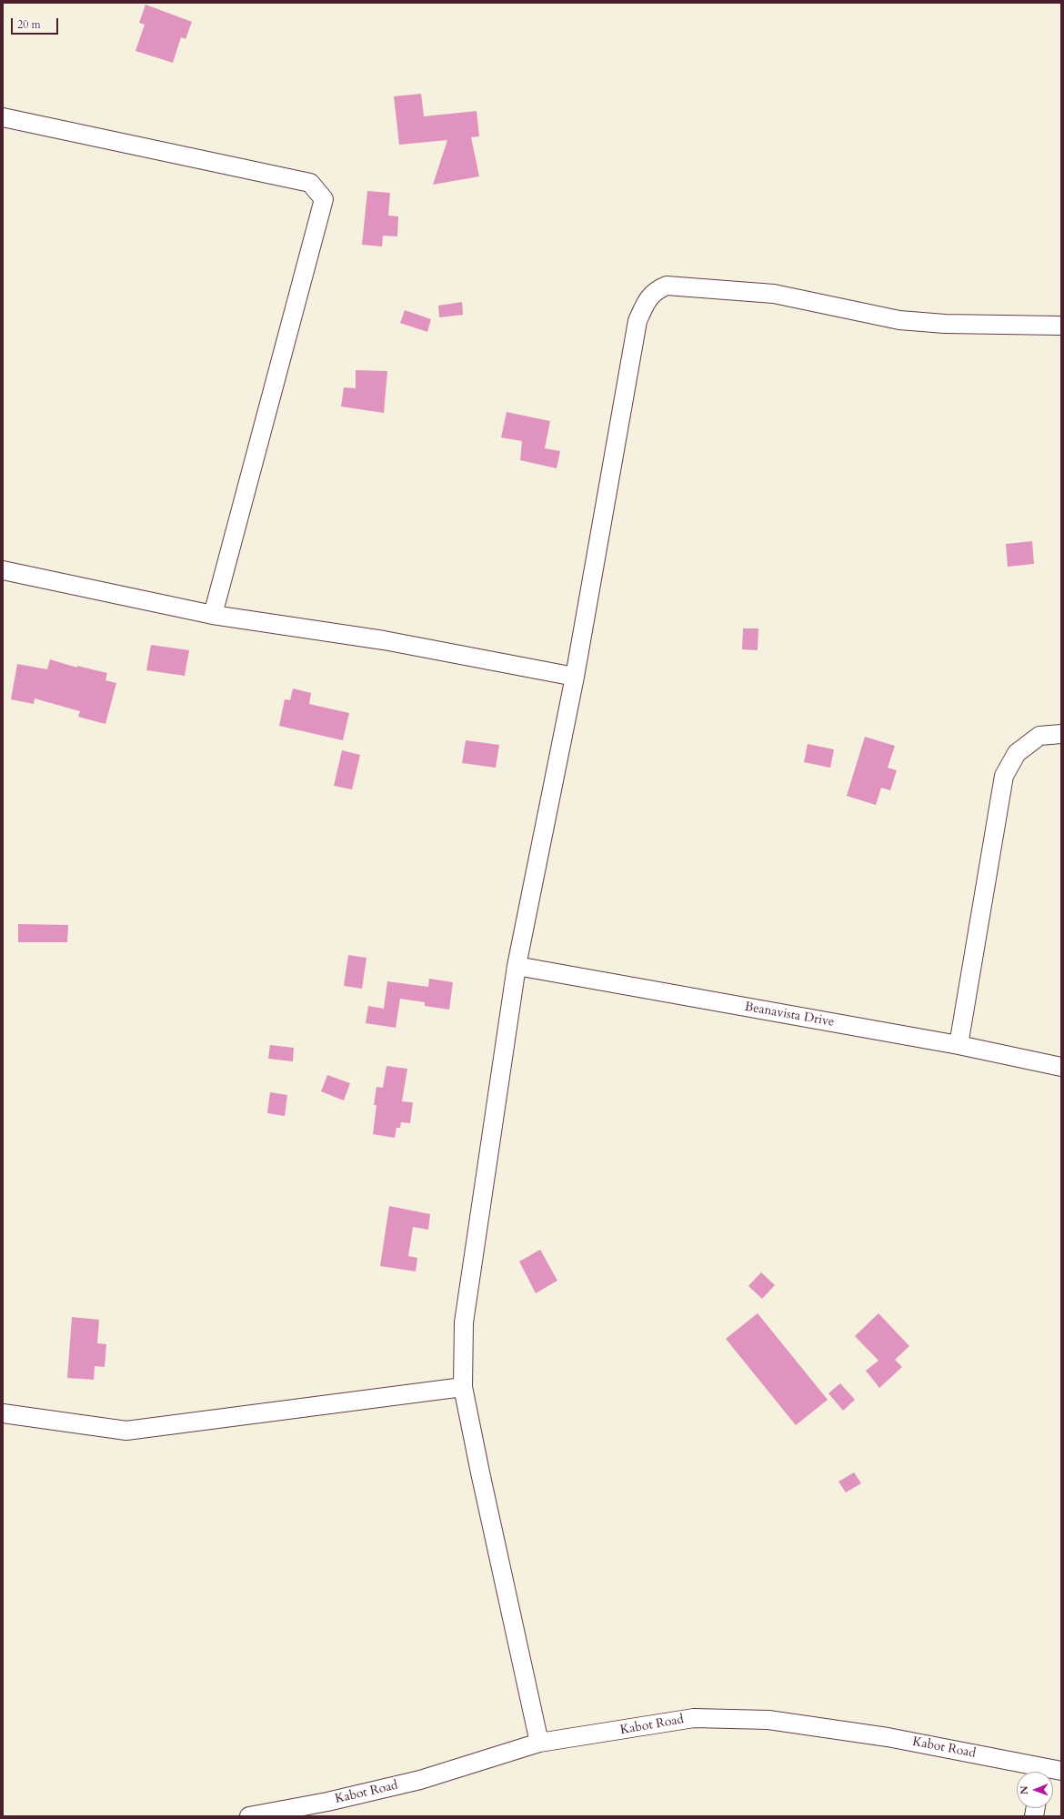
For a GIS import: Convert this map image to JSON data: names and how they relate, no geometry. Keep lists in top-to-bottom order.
{
  "streets": {
    "street": ["Beanavista Drive", "Kabot Road"]
  },
  "scale_bar": "20 m",
  "north": "left"
}
